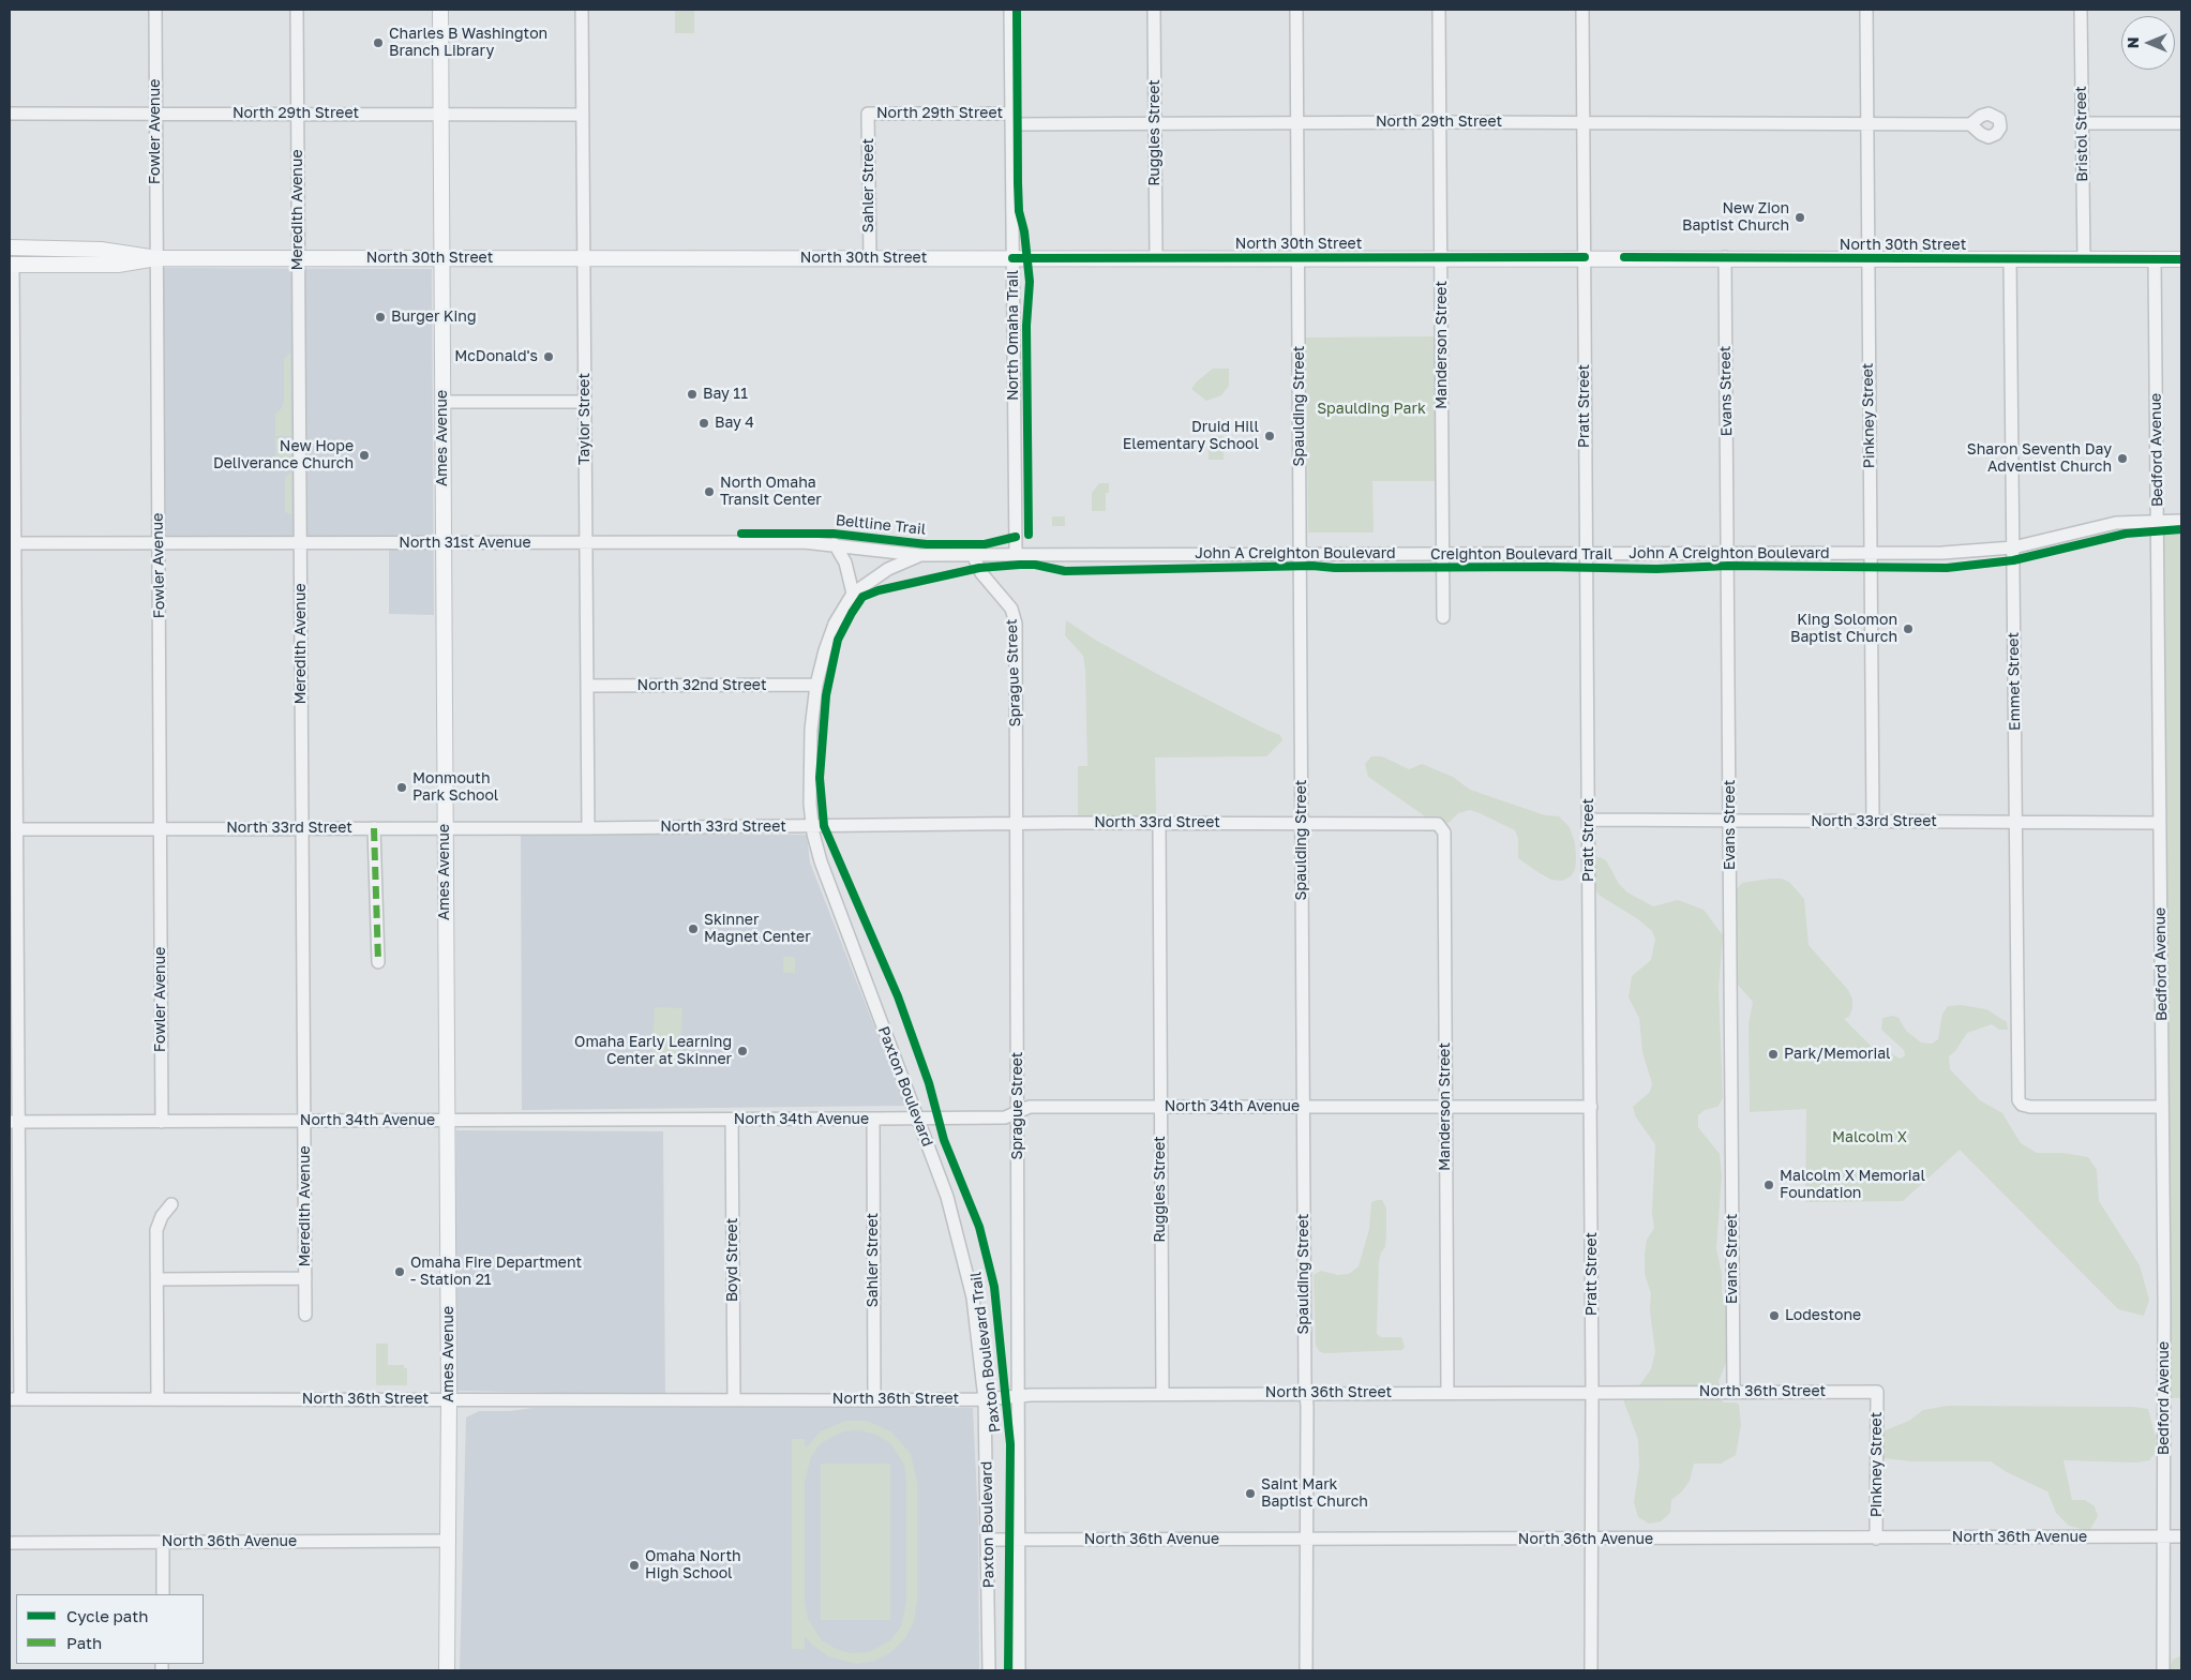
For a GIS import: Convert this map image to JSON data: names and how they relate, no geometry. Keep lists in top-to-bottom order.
{
  "streets": {
    "main road": ["North 30th Street", "Ames Avenue"],
    "street": [
      "North 29th Street",
      "Fowler Avenue",
      "Ruggles Street",
      "Bristol Street",
      "Sahler Street",
      "Meredith Avenue",
      "Manderson Street",
      "Evans Street",
      "Spaulding Street",
      "Pratt Street",
      "Pinkney Street",
      "Taylor Street",
      "Bedford Avenue",
      "North 31st Avenue",
      "John A Creighton Boulevard",
      "Sprague Street",
      "Emmet Street",
      "North 32nd Street",
      "North 33rd Street",
      "Paxton Boulevard",
      "North 34th Avenue",
      "Boyd Street",
      "North 36th Street",
      "North 36th Avenue"
    ],
    "cycle path": ["North Omaha Trail", "Beltline Trail", "Creighton Boulevard Trail"]
  },
  "crossings": [
    ["North 29th Street", "Fowler Avenue"],
    ["North 29th Street", "Ruggles Street"],
    ["North 29th Street", "Sahler Street"],
    ["North 29th Street", "Meredith Avenue"],
    ["North 29th Street", "Manderson Street"],
    ["North 29th Street", "Spaulding Street"],
    ["North 29th Street", "Pratt Street"],
    ["North 29th Street", "Pinkney Street"],
    ["North 29th Street", "Taylor Street"],
    ["North 29th Street", "Ames Avenue"],
    ["Fowler Avenue", "North 30th Street"],
    ["Fowler Avenue", "North 31st Avenue"],
    ["Fowler Avenue", "North 33rd Street"],
    ["Fowler Avenue", "North 34th Avenue"],
    ["Ruggles Street", "North 30th Street"],
    ["Ruggles Street", "North 33rd Street"],
    ["Ruggles Street", "North 34th Avenue"],
    ["Ruggles Street", "North 36th Street"],
    ["Bristol Street", "North 30th Street"],
    ["Sahler Street", "North 30th Street"],
    ["Sahler Street", "North 34th Avenue"],
    ["Sahler Street", "North 36th Street"],
    ["Meredith Avenue", "North 30th Street"],
    ["Meredith Avenue", "North 31st Avenue"],
    ["Meredith Avenue", "North 33rd Street"],
    ["Meredith Avenue", "North 34th Avenue"],
    ["North 30th Street", "Manderson Street"],
    ["North 30th Street", "Evans Street"],
    ["North 30th Street", "Spaulding Street"],
    ["North 30th Street", "Pratt Street"],
    ["North 30th Street", "Pinkney Street"],
    ["North 30th Street", "Taylor Street"],
    ["North 30th Street", "Ames Avenue"],
    ["North 30th Street", "Bedford Avenue"],
    ["North 30th Street", "Emmet Street"],
    ["Manderson Street", "John A Creighton Boulevard"],
    ["Manderson Street", "North 33rd Street"],
    ["Manderson Street", "North 34th Avenue"],
    ["Manderson Street", "North 36th Street"],
    ["Evans Street", "John A Creighton Boulevard"],
    ["Evans Street", "North 33rd Street"],
    ["Evans Street", "North 36th Street"],
    ["Spaulding Street", "John A Creighton Boulevard"],
    ["Spaulding Street", "North 33rd Street"],
    ["Spaulding Street", "North 34th Avenue"],
    ["Spaulding Street", "North 36th Street"],
    ["Spaulding Street", "North 36th Avenue"],
    ["Pratt Street", "John A Creighton Boulevard"],
    ["Pratt Street", "North 33rd Street"],
    ["Pratt Street", "North 34th Avenue"],
    ["Pratt Street", "North 36th Street"],
    ["Pratt Street", "North 36th Avenue"],
    ["Pinkney Street", "John A Creighton Boulevard"],
    ["Pinkney Street", "North 33rd Street"],
    ["Pinkney Street", "North 36th Street"],
    ["Pinkney Street", "North 36th Avenue"],
    ["Taylor Street", "North 31st Avenue"],
    ["Taylor Street", "North 32nd Street"],
    ["Taylor Street", "North 33rd Street"],
    ["Ames Avenue", "North 31st Avenue"],
    ["Ames Avenue", "North 33rd Street"],
    ["Ames Avenue", "North 34th Avenue"],
    ["Ames Avenue", "North 36th Street"],
    ["Ames Avenue", "North 36th Avenue"],
    ["Bedford Avenue", "John A Creighton Boulevard"],
    ["Bedford Avenue", "Emmet Street"],
    ["Bedford Avenue", "North 33rd Street"],
    ["Bedford Avenue", "North 36th Avenue"],
    ["North 31st Avenue", "John A Creighton Boulevard"],
    ["North 31st Avenue", "Paxton Boulevard"],
    ["John A Creighton Boulevard", "Sprague Street"],
    ["John A Creighton Boulevard", "Emmet Street"],
    ["John A Creighton Boulevard", "Paxton Boulevard"],
    ["Sprague Street", "North 33rd Street"],
    ["Sprague Street", "North 34th Avenue"],
    ["Sprague Street", "North 36th Street"],
    ["Sprague Street", "North 36th Avenue"],
    ["Emmet Street", "North 33rd Street"],
    ["North 32nd Street", "Paxton Boulevard"],
    ["North 33rd Street", "Paxton Boulevard"],
    ["Paxton Boulevard", "North 34th Avenue"],
    ["Paxton Boulevard", "North 36th Street"],
    ["Paxton Boulevard", "North 36th Avenue"],
    ["North 34th Avenue", "Boyd Street"],
    ["Boyd Street", "North 36th Street"]
  ],
  "parks": ["Spaulding Park", "Malcolm X"],
  "places": [
    "Charles B Washington Branch Library",
    "New Zion Baptist Church",
    "Burger King",
    "McDonald's",
    "Bay 11",
    "Bay 4",
    "Druid Hill Elementary School",
    "New Hope Deliverance Church",
    "Sharon Seventh Day Adventist Church",
    "North Omaha Transit Center",
    "King Solomon Baptist Church",
    "Monmouth Park School",
    "Skinner Magnet Center",
    "Omaha Early Learning Center at Skinner",
    "Park/Memorial",
    "Malcolm X Memorial Foundation",
    "Omaha Fire Department - Station 21",
    "Lodestone",
    "Saint Mark Baptist Church",
    "Omaha North High School"
  ],
  "legend": ["Cycle path", "Path"],
  "north": "left"
}
